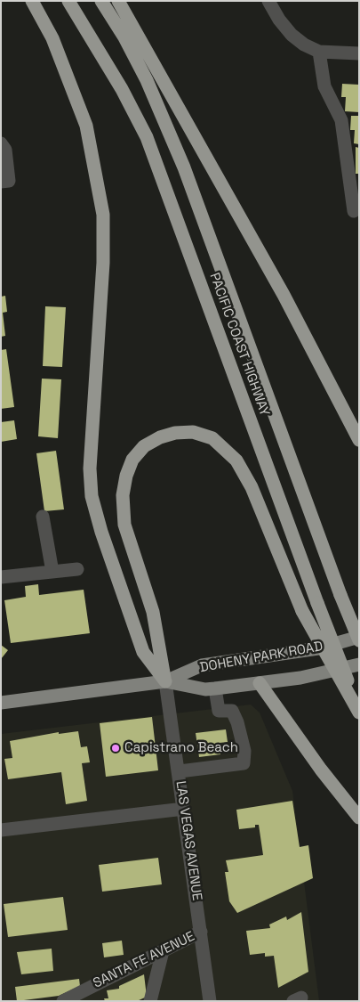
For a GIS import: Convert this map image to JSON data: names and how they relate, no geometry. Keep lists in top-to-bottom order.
{
  "streets": {
    "highway": ["PACIFIC COAST HIGHWAY"],
    "main road": ["DOHENY PARK ROAD"],
    "street": ["LAS VEGAS AVENUE", "SANTA FE AVENUE"]
  },
  "crossings": [
    ["PACIFIC COAST HIGHWAY", "DOHENY PARK ROAD"],
    ["DOHENY PARK ROAD", "LAS VEGAS AVENUE"],
    ["LAS VEGAS AVENUE", "SANTA FE AVENUE"]
  ],
  "places": ["Capistrano Beach"]
}
